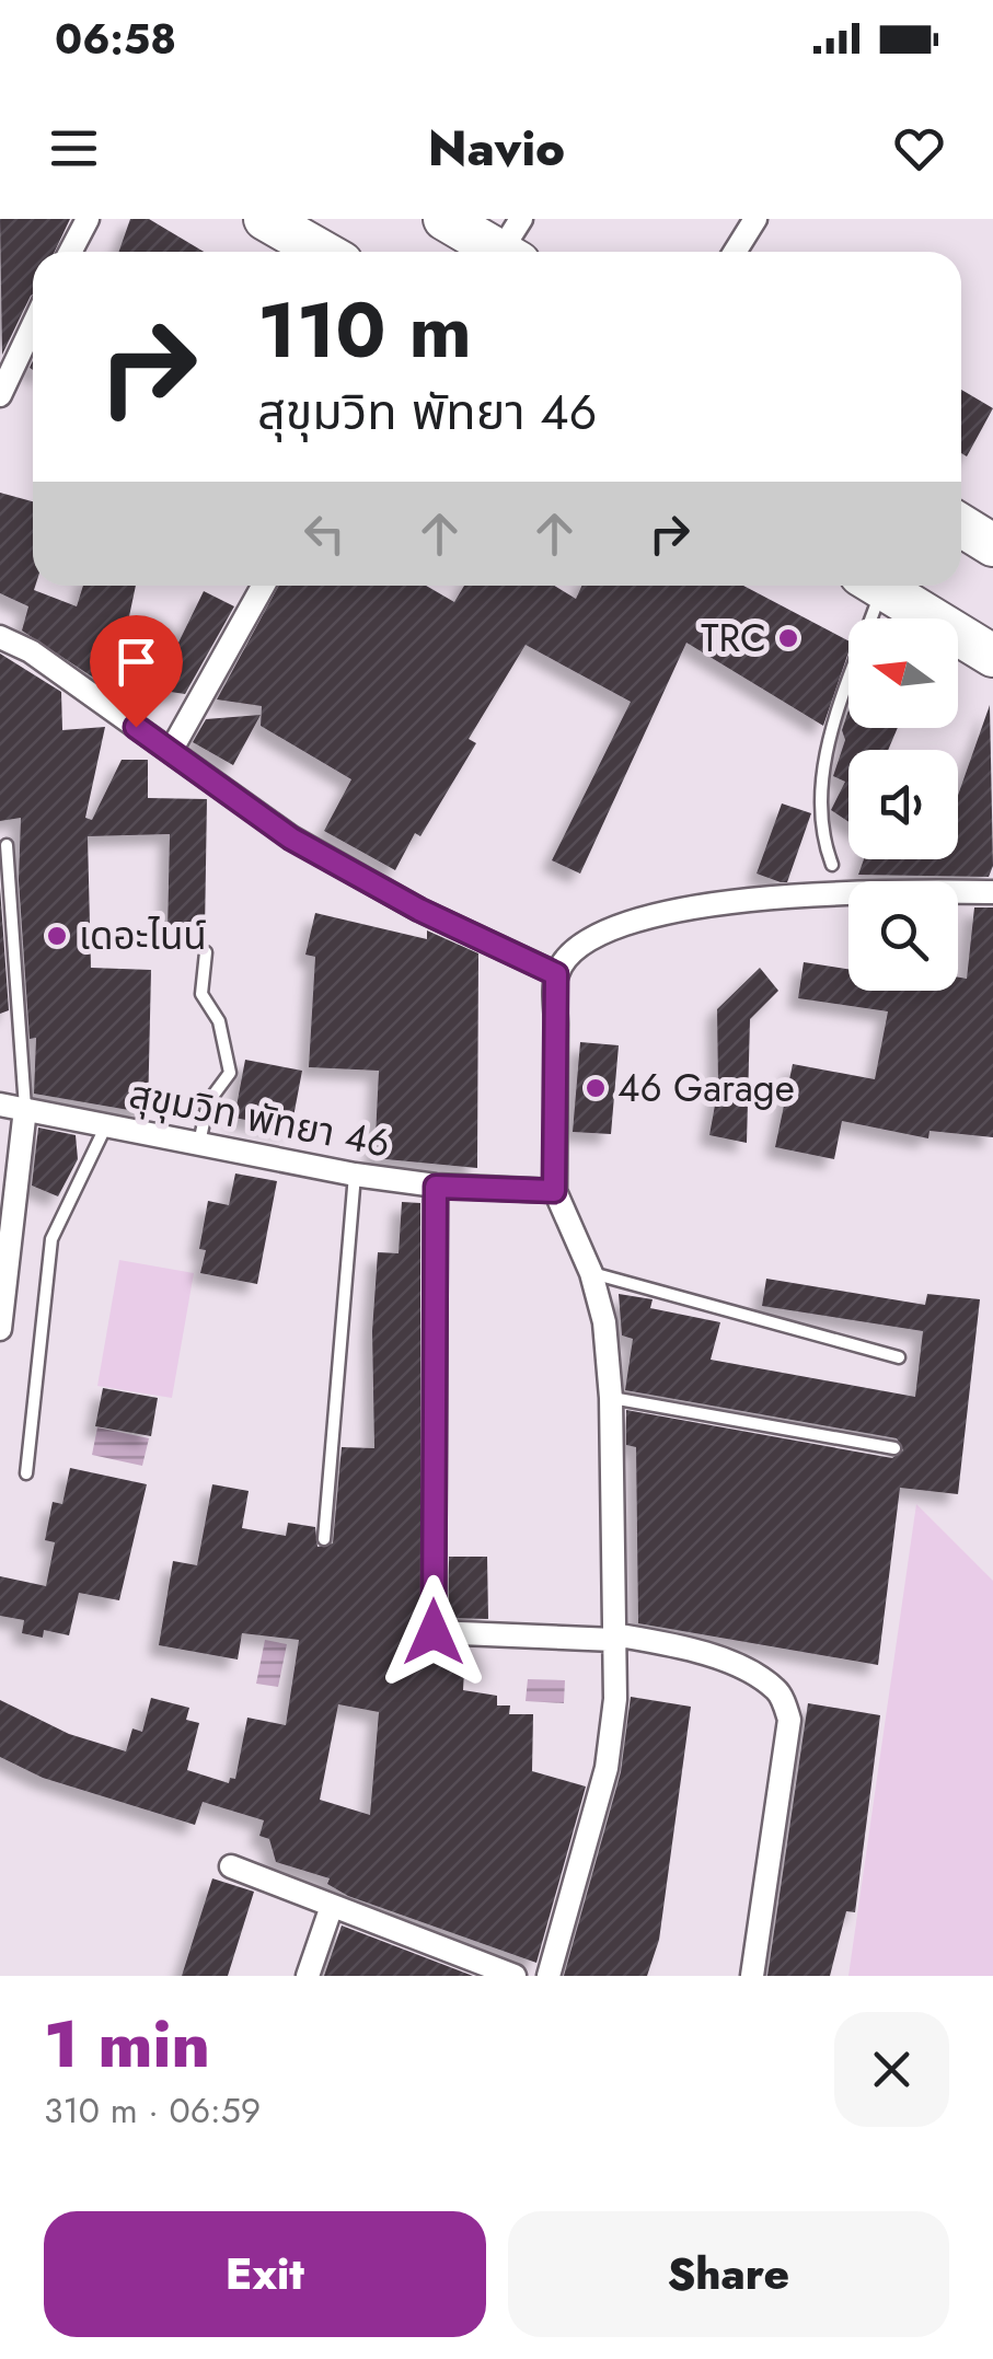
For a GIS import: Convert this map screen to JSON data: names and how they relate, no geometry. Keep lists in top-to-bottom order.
{
  "streets": {
    "street": ["สุขุมวิท พัทยา 46"]
  },
  "places": ["TRC", "เดอะไนน์", "46 Garage"],
  "north": "left",
  "page": {
    "status": "06:58",
    "header": "Navio",
    "turn": ["110 m", "สุขุมวิท พัทยา 46"],
    "heading": ["1 min", "310 m · 06:59"],
    "buttons": ["Exit", "Share"]
  }
}
